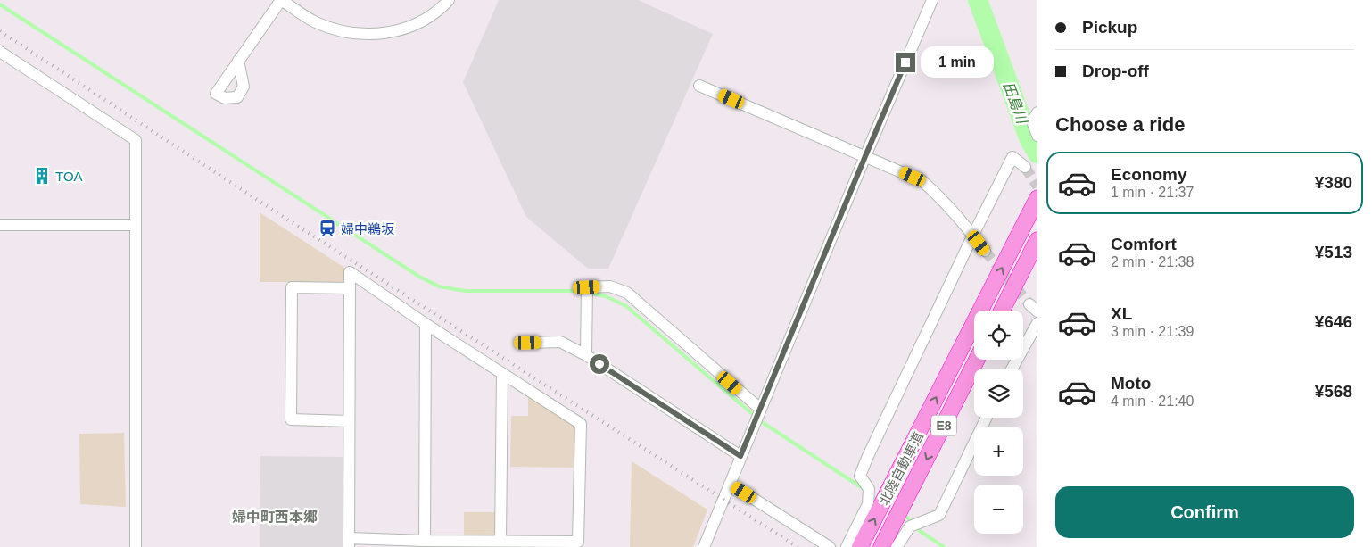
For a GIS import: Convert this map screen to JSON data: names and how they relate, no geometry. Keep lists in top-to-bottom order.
{
  "streets": {
    "highway": ["E8", "北陸自動車道"]
  },
  "districts": ["婦中町西本郷"],
  "water": ["田島川"],
  "places": {
    "building": ["TOA"],
    "station": ["婦中鵜坂"]
  },
  "page": {
    "banner": ["Pickup", "Drop-off"],
    "bubble": "1 min",
    "heading": "Choose a ride",
    "list": [
      {
        "name": "Economy",
        "note": "1 min · 21:37",
        "value": "¥380"
      },
      {
        "name": "Comfort",
        "note": "2 min · 21:38",
        "value": "¥513"
      },
      {
        "name": "XL",
        "note": "3 min · 21:39",
        "value": "¥646"
      },
      {
        "name": "Moto",
        "note": "4 min · 21:40",
        "value": "¥568"
      }
    ],
    "map_buttons": ["+", "−"],
    "buttons": "Confirm"
  }
}
